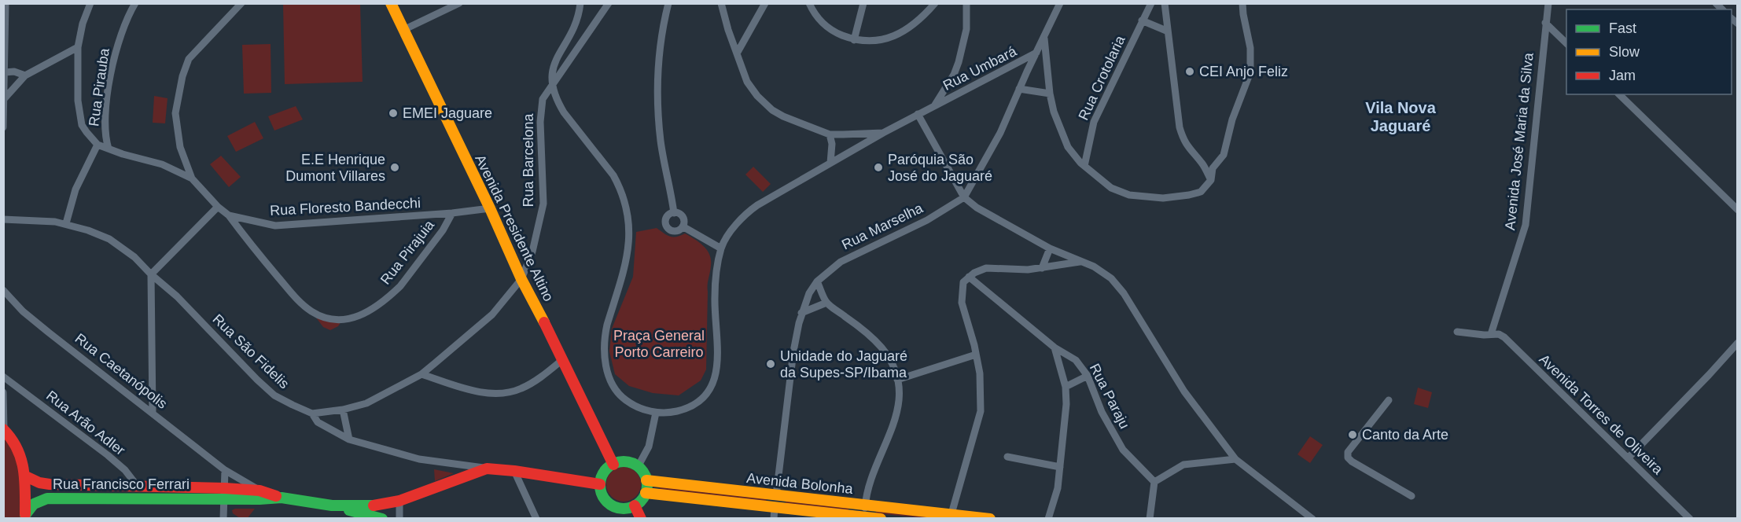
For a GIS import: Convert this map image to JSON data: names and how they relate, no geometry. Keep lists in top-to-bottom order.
{
  "streets": {
    "main road": [
      "Avenida Presidente Altino",
      "Rua Caetanópolis",
      "Avenida Bolonha",
      "Rua Francisco Ferrari"
    ],
    "street": [
      "Rua Umbará",
      "Rua Crotolaria",
      "Rua Pirauba",
      "Avenida José Maria da Silva",
      "Rua Barcelona",
      "Rua Floresto Bandecchi",
      "Rua Marselha",
      "Rua Pirajuia",
      "Rua São Fidelis",
      "Rua Paraju",
      "Avenida Torres de Oliveira",
      "Rua Arão Adler"
    ]
  },
  "crossings": [
    ["Rua Umbará", "Rua Marselha"],
    ["Rua Pirauba", "Rua Floresto Bandecchi"],
    ["Avenida José Maria da Silva", "Avenida Torres de Oliveira"],
    ["Rua Barcelona", "Avenida Presidente Altino"],
    ["Rua Floresto Bandecchi", "Avenida Presidente Altino"],
    ["Rua Floresto Bandecchi", "Rua Pirajuia"],
    ["Rua Marselha", "Avenida Bolonha"],
    ["Avenida Presidente Altino", "Avenida Bolonha"],
    ["Rua São Fidelis", "Rua Caetanópolis"],
    ["Rua Caetanópolis", "Rua Francisco Ferrari"],
    ["Rua Arão Adler", "Rua Francisco Ferrari"]
  ],
  "districts": ["Vila Nova Jaguaré"],
  "parks": ["Praça General Porto Carreiro"],
  "places": [
    "CEI Anjo Feliz",
    "EMEI Jaguare",
    "E.E Henrique Dumont Villares",
    "Paróquia São José do Jaguaré",
    "Unidade do Jaguaré da Supes-SP/Ibama",
    "Canto da Arte"
  ],
  "legend": ["Fast", "Slow", "Jam"]
}
